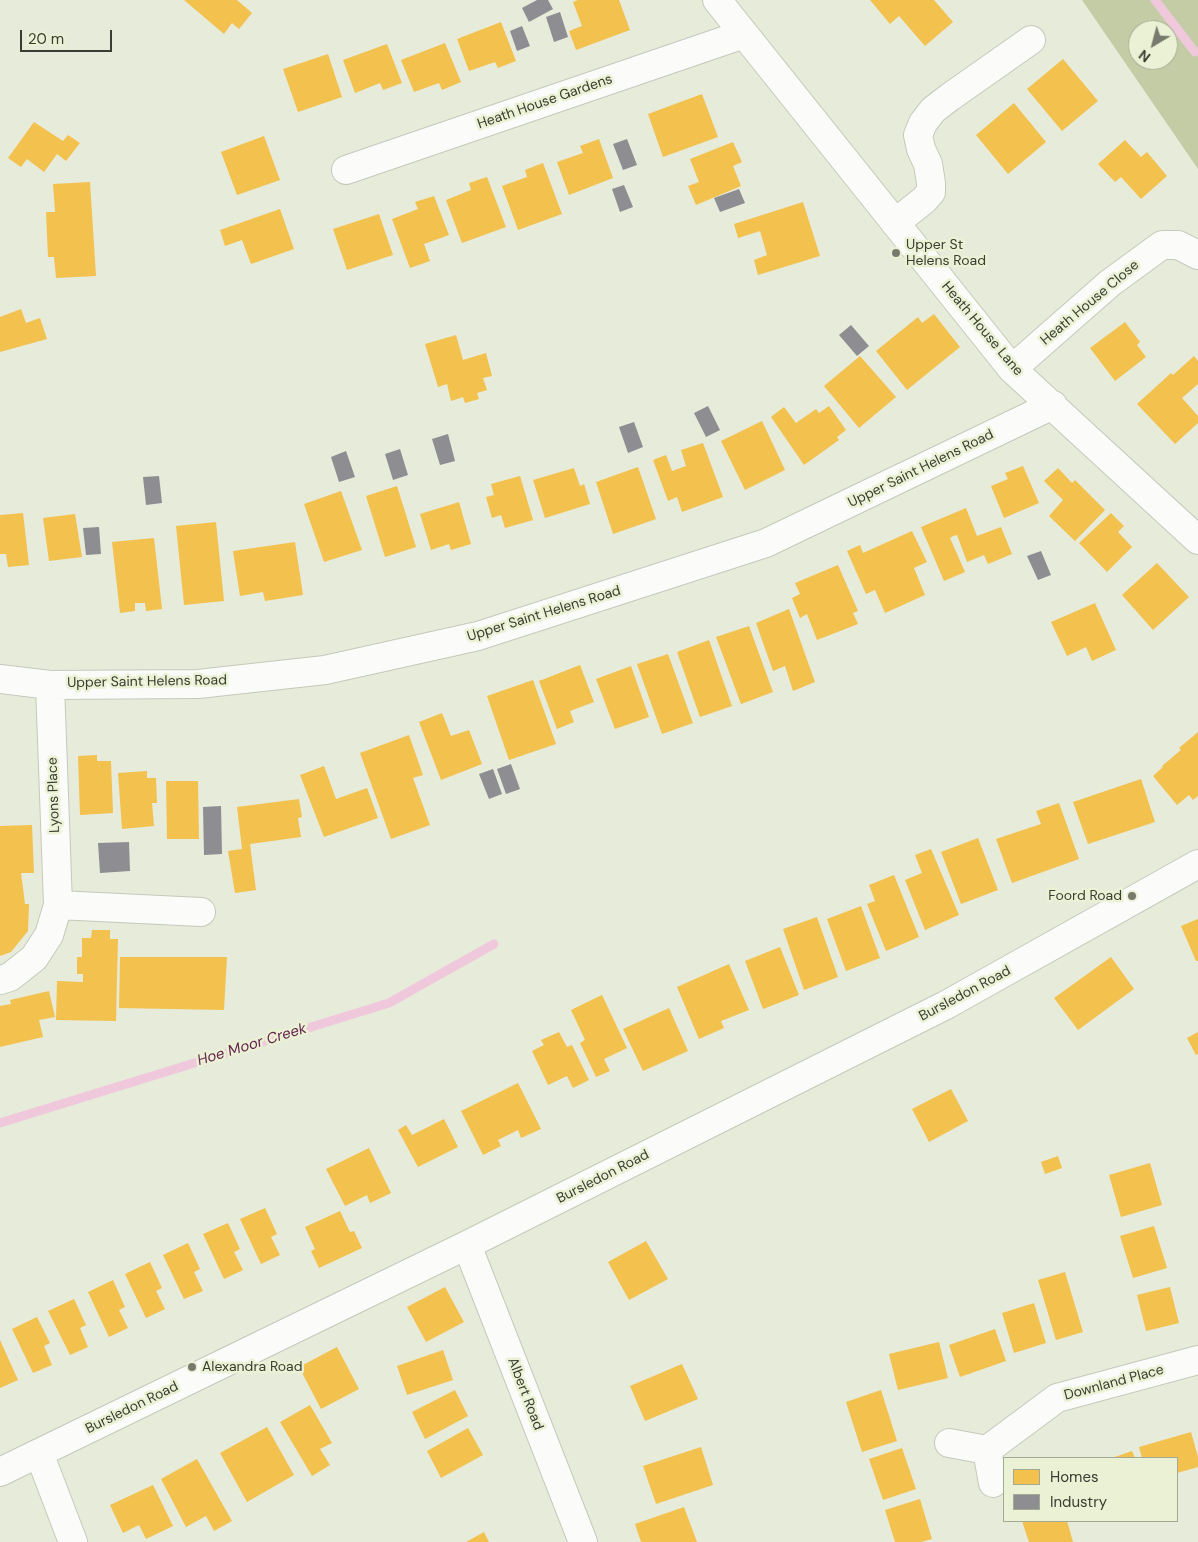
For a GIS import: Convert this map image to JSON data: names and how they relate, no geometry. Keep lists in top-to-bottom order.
{
  "streets": {
    "street": [
      "Heath House Gardens",
      "Heath House Close",
      "Heath House Lane",
      "Upper Saint Helens Road",
      "Lyons Place",
      "Bursledon Road",
      "Downland Place",
      "Albert Road"
    ]
  },
  "crossings": [
    ["Heath House Gardens", "Heath House Lane"],
    ["Heath House Close", "Heath House Lane"],
    ["Heath House Lane", "Upper Saint Helens Road"],
    ["Upper Saint Helens Road", "Lyons Place"],
    ["Bursledon Road", "Albert Road"]
  ],
  "water": ["Hoe Moor Creek"],
  "places": ["Upper St Helens Road", "Foord Road", "Alexandra Road"],
  "legend": ["Homes", "Industry"],
  "scale_bar": "20 m",
  "north": "bottom left"
}
